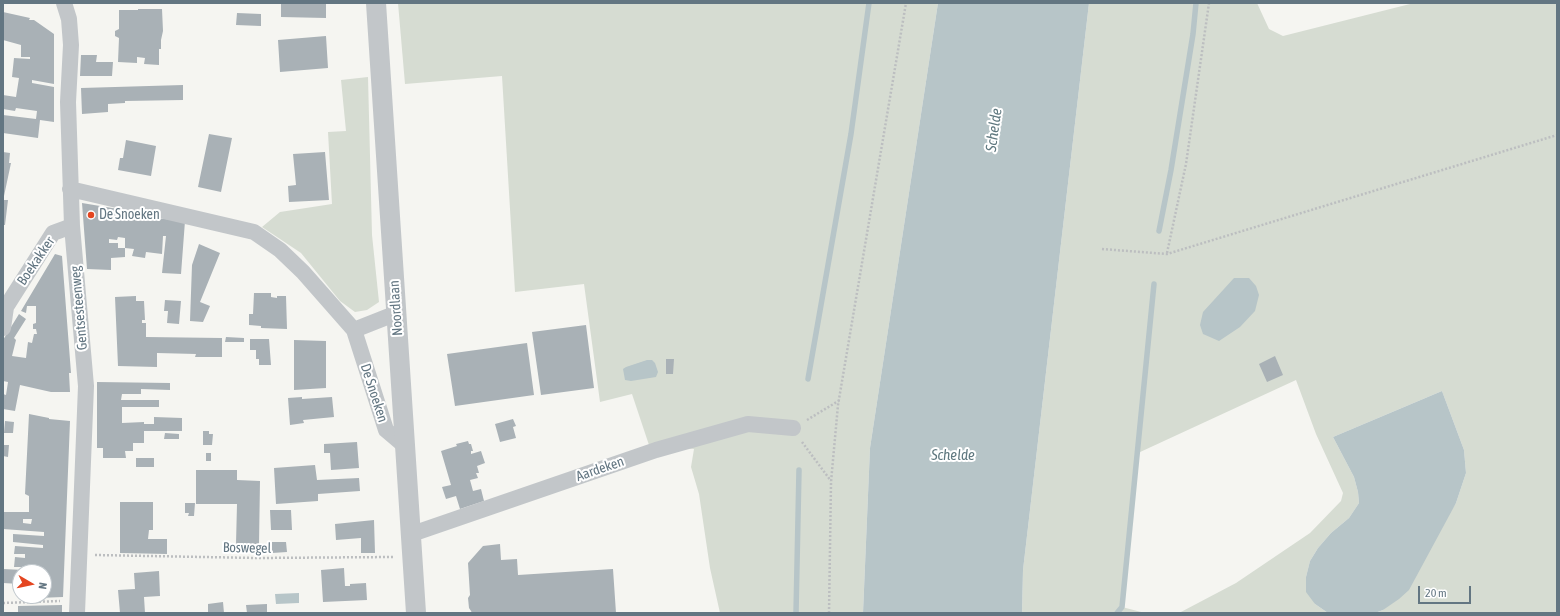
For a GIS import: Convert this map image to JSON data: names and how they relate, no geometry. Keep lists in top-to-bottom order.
{
  "streets": {
    "street": [
      "Boekakker",
      "Gentsesteenweg",
      "Noordlaan",
      "De Snoeken",
      "Aardeken"
    ],
    "path": ["Boswegel"]
  },
  "crossings": [
    ["Boekakker", "Gentsesteenweg"],
    ["Gentsesteenweg", "De Snoeken"],
    ["Gentsesteenweg", "Boswegel"],
    ["Noordlaan", "De Snoeken"],
    ["Noordlaan", "Aardeken"],
    ["Noordlaan", "Boswegel"]
  ],
  "water": ["Schelde"],
  "places": ["De Snoeken"],
  "scale_bar": "20 m",
  "north": "right"
}
